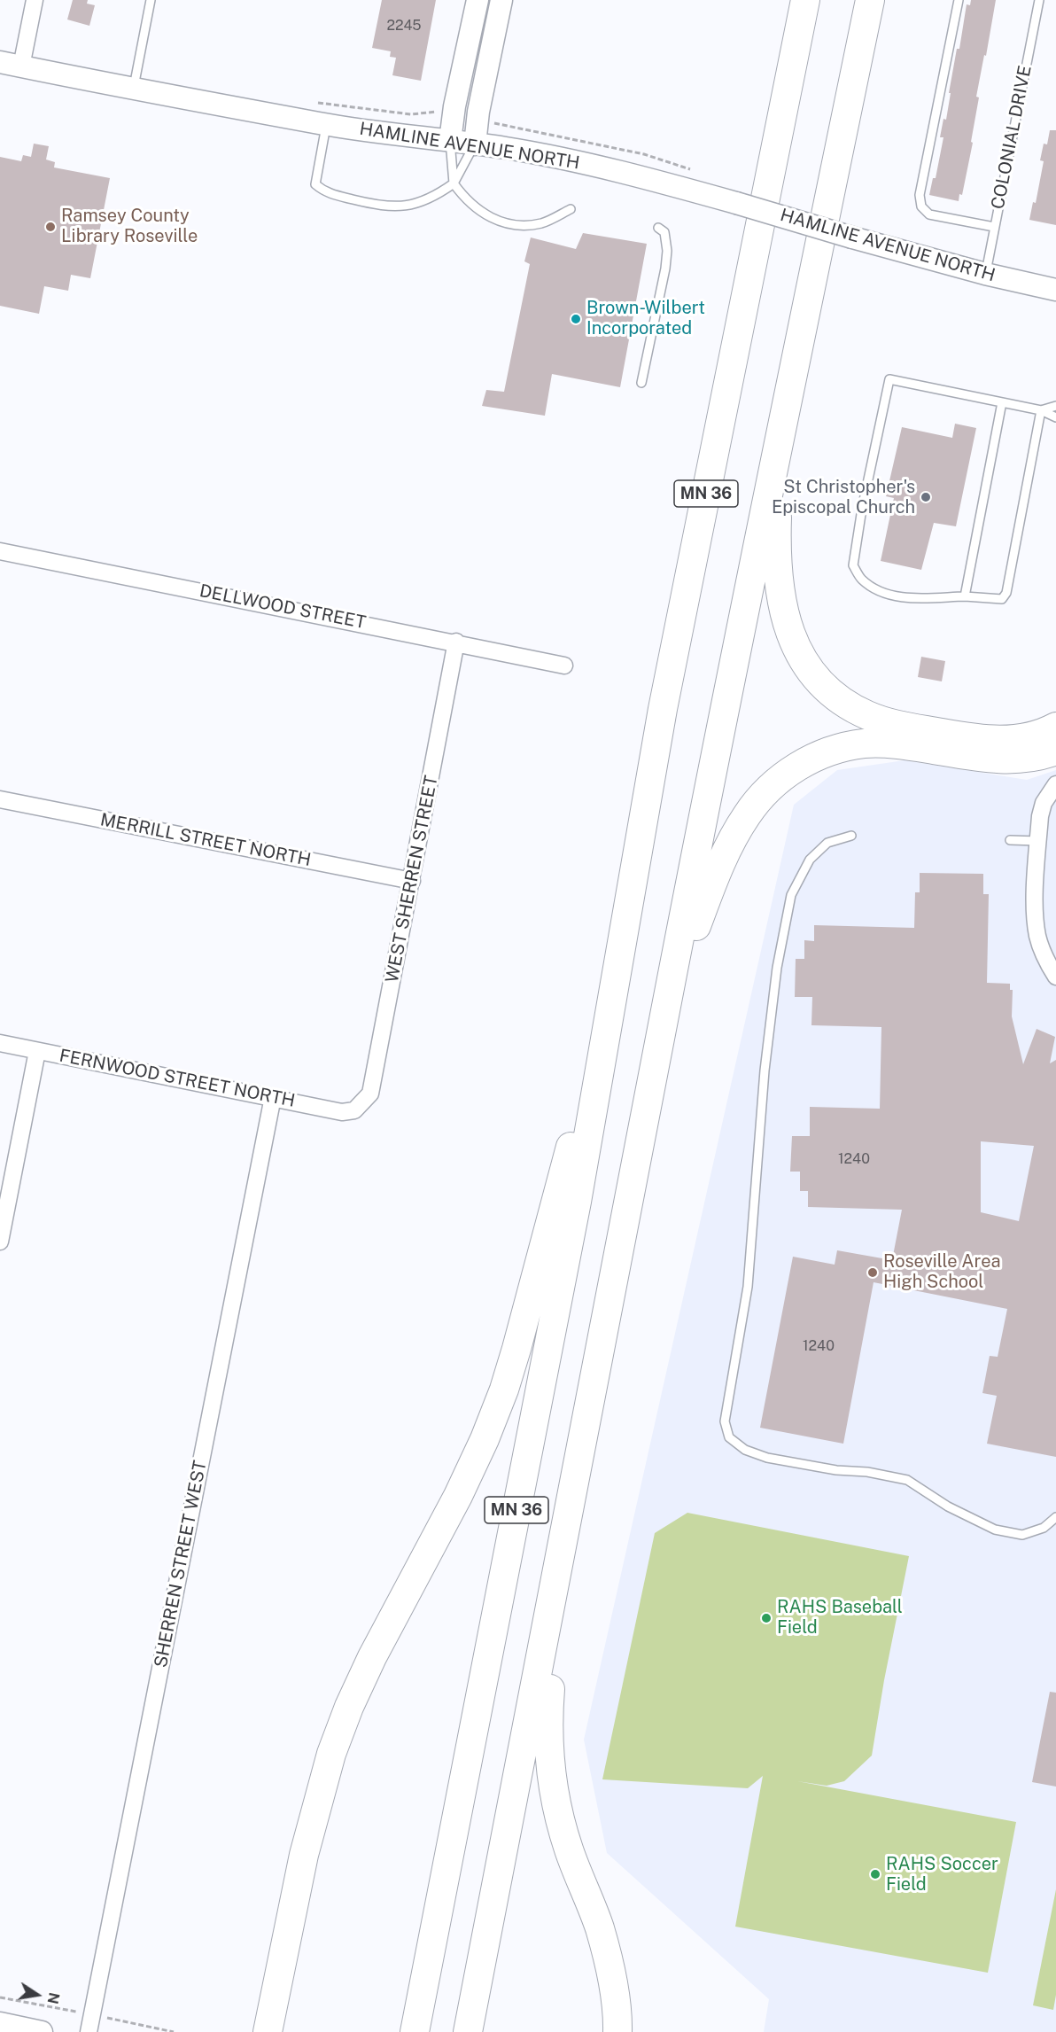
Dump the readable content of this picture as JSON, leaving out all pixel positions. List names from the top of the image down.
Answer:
{
  "streets": {
    "highway": ["MN 36"],
    "street": [
      "HAMLINE AVENUE NORTH",
      "DELLWOOD STREET",
      "MERRILL STREET NORTH",
      "WEST SHERREN STREET",
      "FERNWOOD STREET NORTH",
      "SHERREN STREET WEST"
    ],
    "lane": ["COLONIAL DRIVE"]
  },
  "crossings": [
    ["COLONIAL DRIVE", "HAMLINE AVENUE NORTH"],
    ["DELLWOOD STREET", "WEST SHERREN STREET"],
    ["MERRILL STREET NORTH", "WEST SHERREN STREET"],
    ["WEST SHERREN STREET", "FERNWOOD STREET NORTH"],
    ["FERNWOOD STREET NORTH", "SHERREN STREET WEST"]
  ],
  "places": [
    "Ramsey County Library Roseville",
    "Brown-Wilbert Incorporated",
    "St Christopher's Episcopal Church",
    "Roseville Area High School",
    "RAHS Baseball Field",
    "RAHS Soccer Field"
  ],
  "house_numbers": ["2245", "1240", "1240"],
  "north": "right"
}
